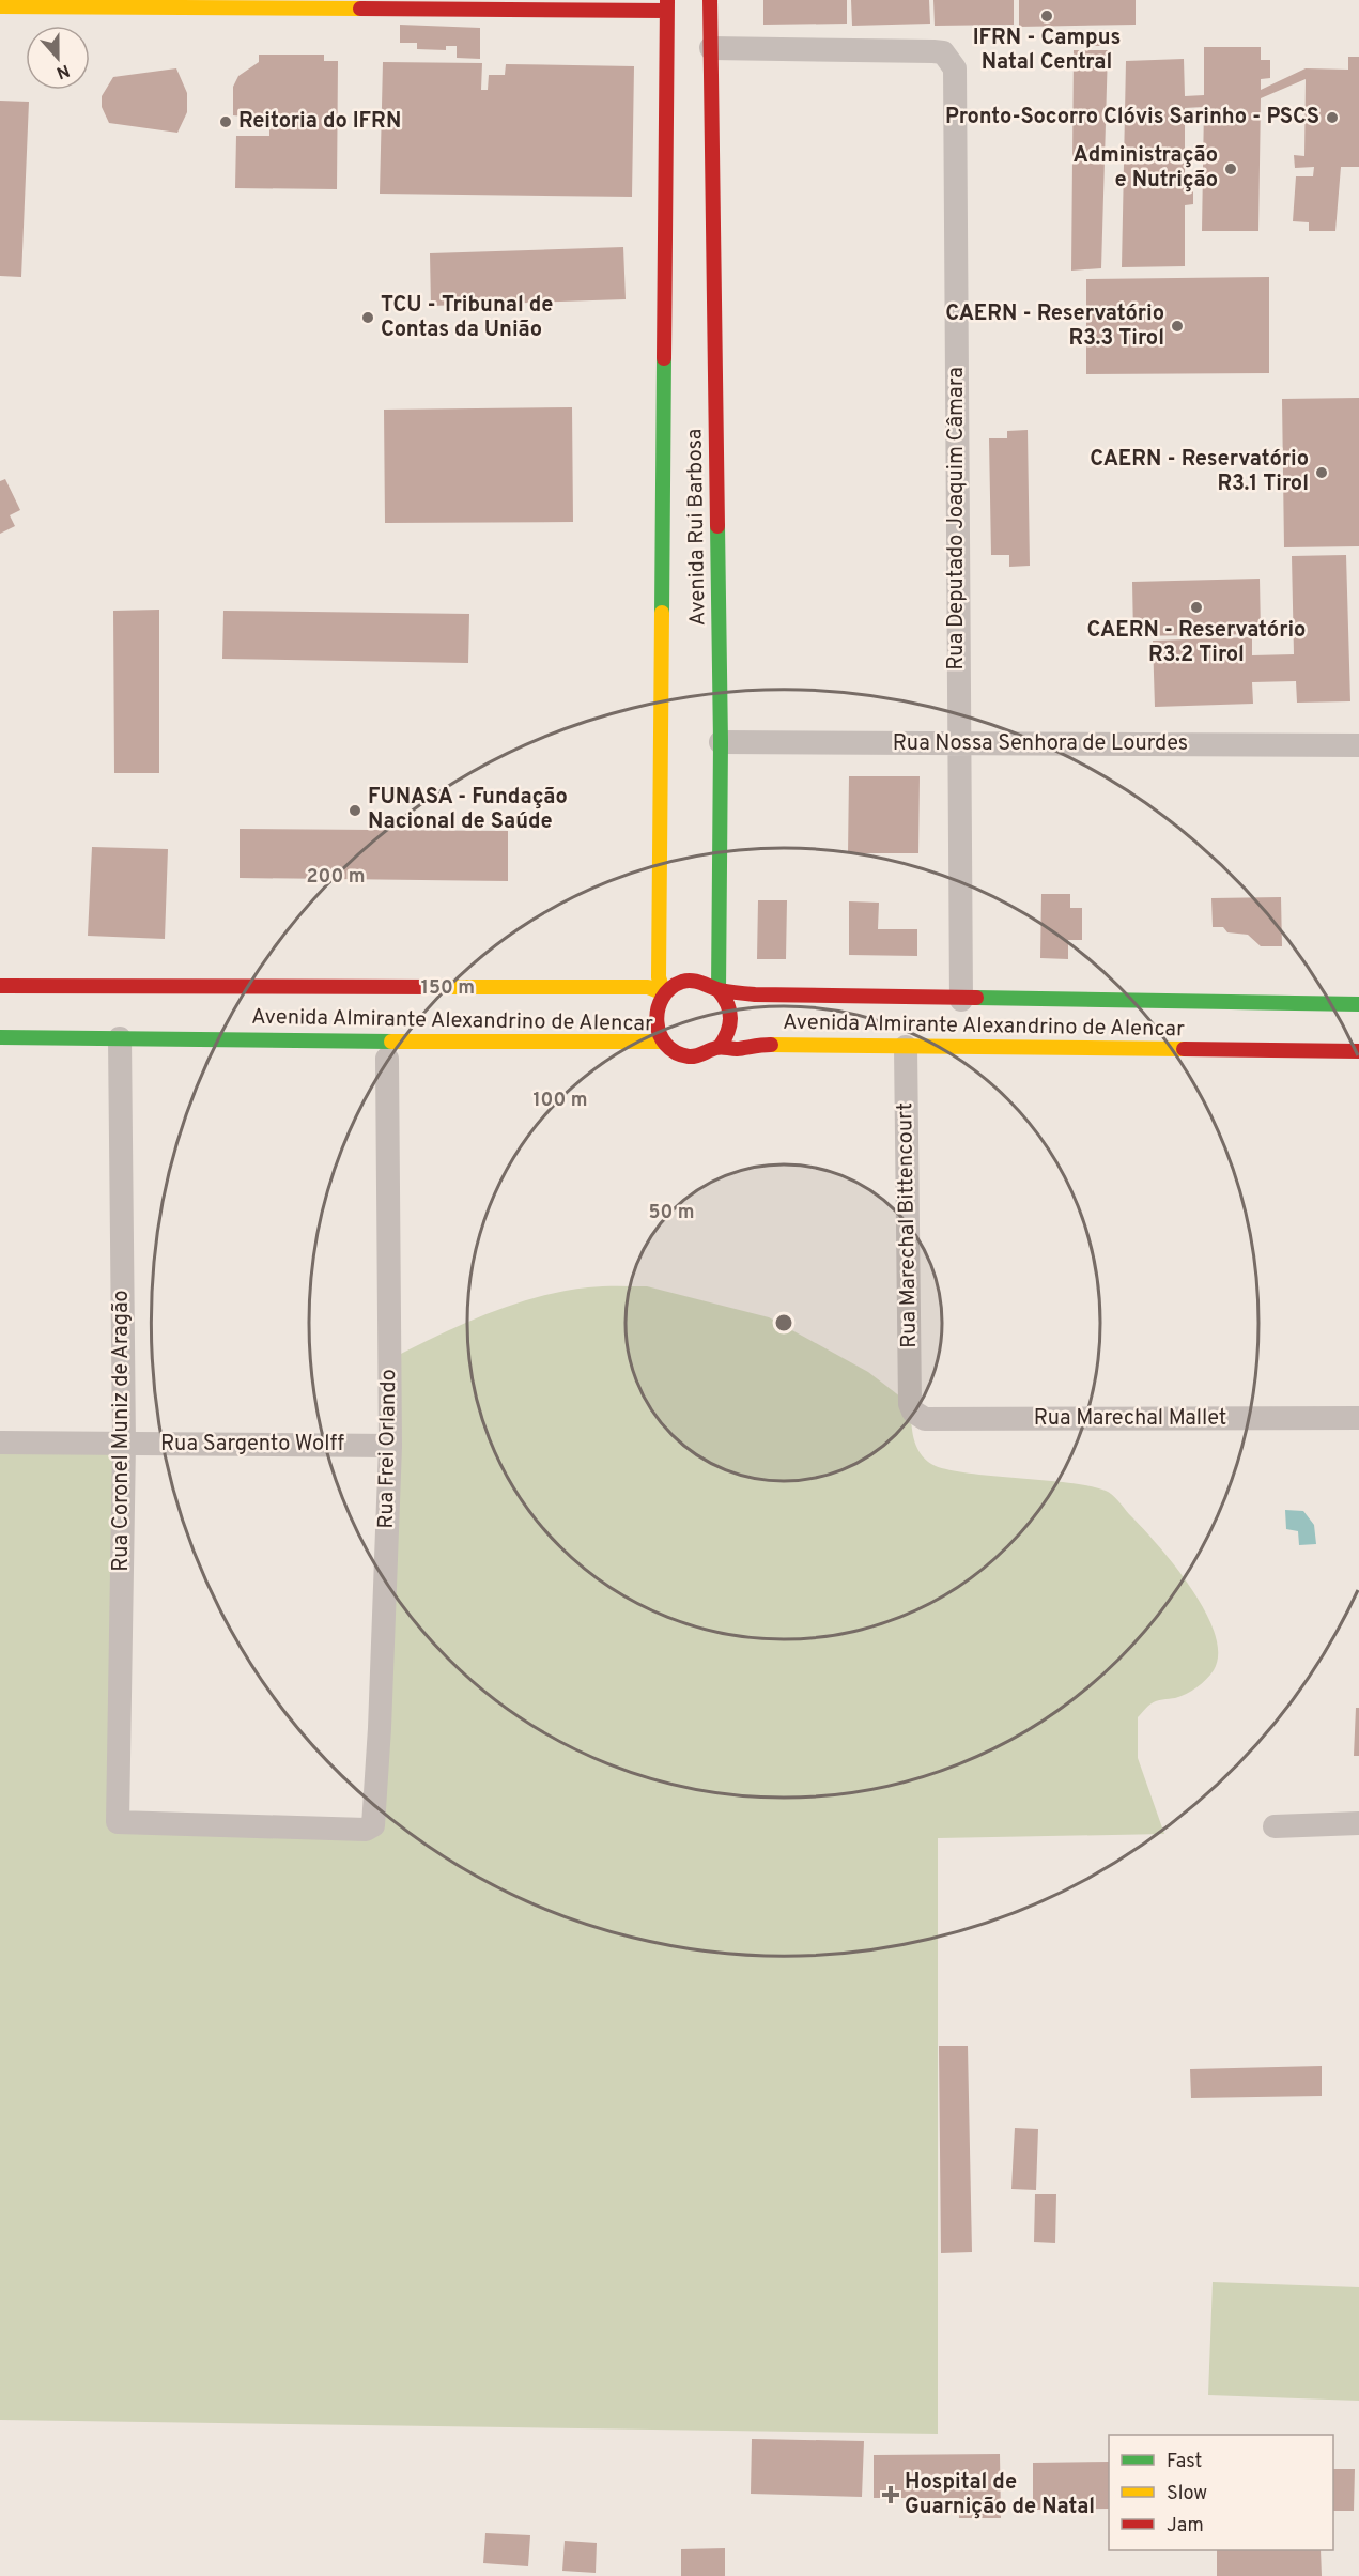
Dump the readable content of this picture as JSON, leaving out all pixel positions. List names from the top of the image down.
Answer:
{
  "streets": {
    "main road": ["Avenida Rui Barbosa", "Avenida Almirante Alexandrino de Alencar"],
    "street": [
      "Rua Deputado Joaquim Câmara",
      "Rua Nossa Senhora de Lourdes",
      "Rua Marechal Bittencourt",
      "Rua Marechal Mallet",
      "Rua Coronel Muniz de Aragão",
      "Rua Sargento Wolff",
      "Rua Frei Orlando"
    ]
  },
  "crossings": [
    ["Rua Deputado Joaquim Câmara", "Avenida Rui Barbosa"],
    ["Rua Deputado Joaquim Câmara", "Rua Nossa Senhora de Lourdes"],
    ["Rua Deputado Joaquim Câmara", "Avenida Almirante Alexandrino de Alencar"],
    ["Avenida Rui Barbosa", "Rua Nossa Senhora de Lourdes"],
    ["Avenida Rui Barbosa", "Avenida Almirante Alexandrino de Alencar"],
    ["Avenida Almirante Alexandrino de Alencar", "Rua Marechal Bittencourt"],
    ["Avenida Almirante Alexandrino de Alencar", "Rua Coronel Muniz de Aragão"],
    ["Rua Marechal Bittencourt", "Rua Marechal Mallet"],
    ["Rua Coronel Muniz de Aragão", "Rua Sargento Wolff"],
    ["Rua Coronel Muniz de Aragão", "Rua Frei Orlando"],
    ["Rua Sargento Wolff", "Rua Frei Orlando"]
  ],
  "places": {
    "other": [
      "IFRN - Campus Natal Central",
      "Pronto-Socorro Clóvis Sarinho - PSCS",
      "Reitoria do IFRN",
      "Administração e Nutrição",
      "TCU - Tribunal de Contas da União",
      "CAERN - Reservatório R3.3 Tirol",
      "CAERN - Reservatório R3.1 Tirol",
      "CAERN - Reservatório R3.2 Tirol",
      "FUNASA - Fundação Nacional de Saúde"
    ],
    "health": ["Hospital de Guarnição de Natal"]
  },
  "legend": ["Fast", "Slow", "Jam"],
  "north": "bottom",
  "rings": [
    "200 m",
    "150 m",
    "100 m",
    "50 m"
  ]
}
